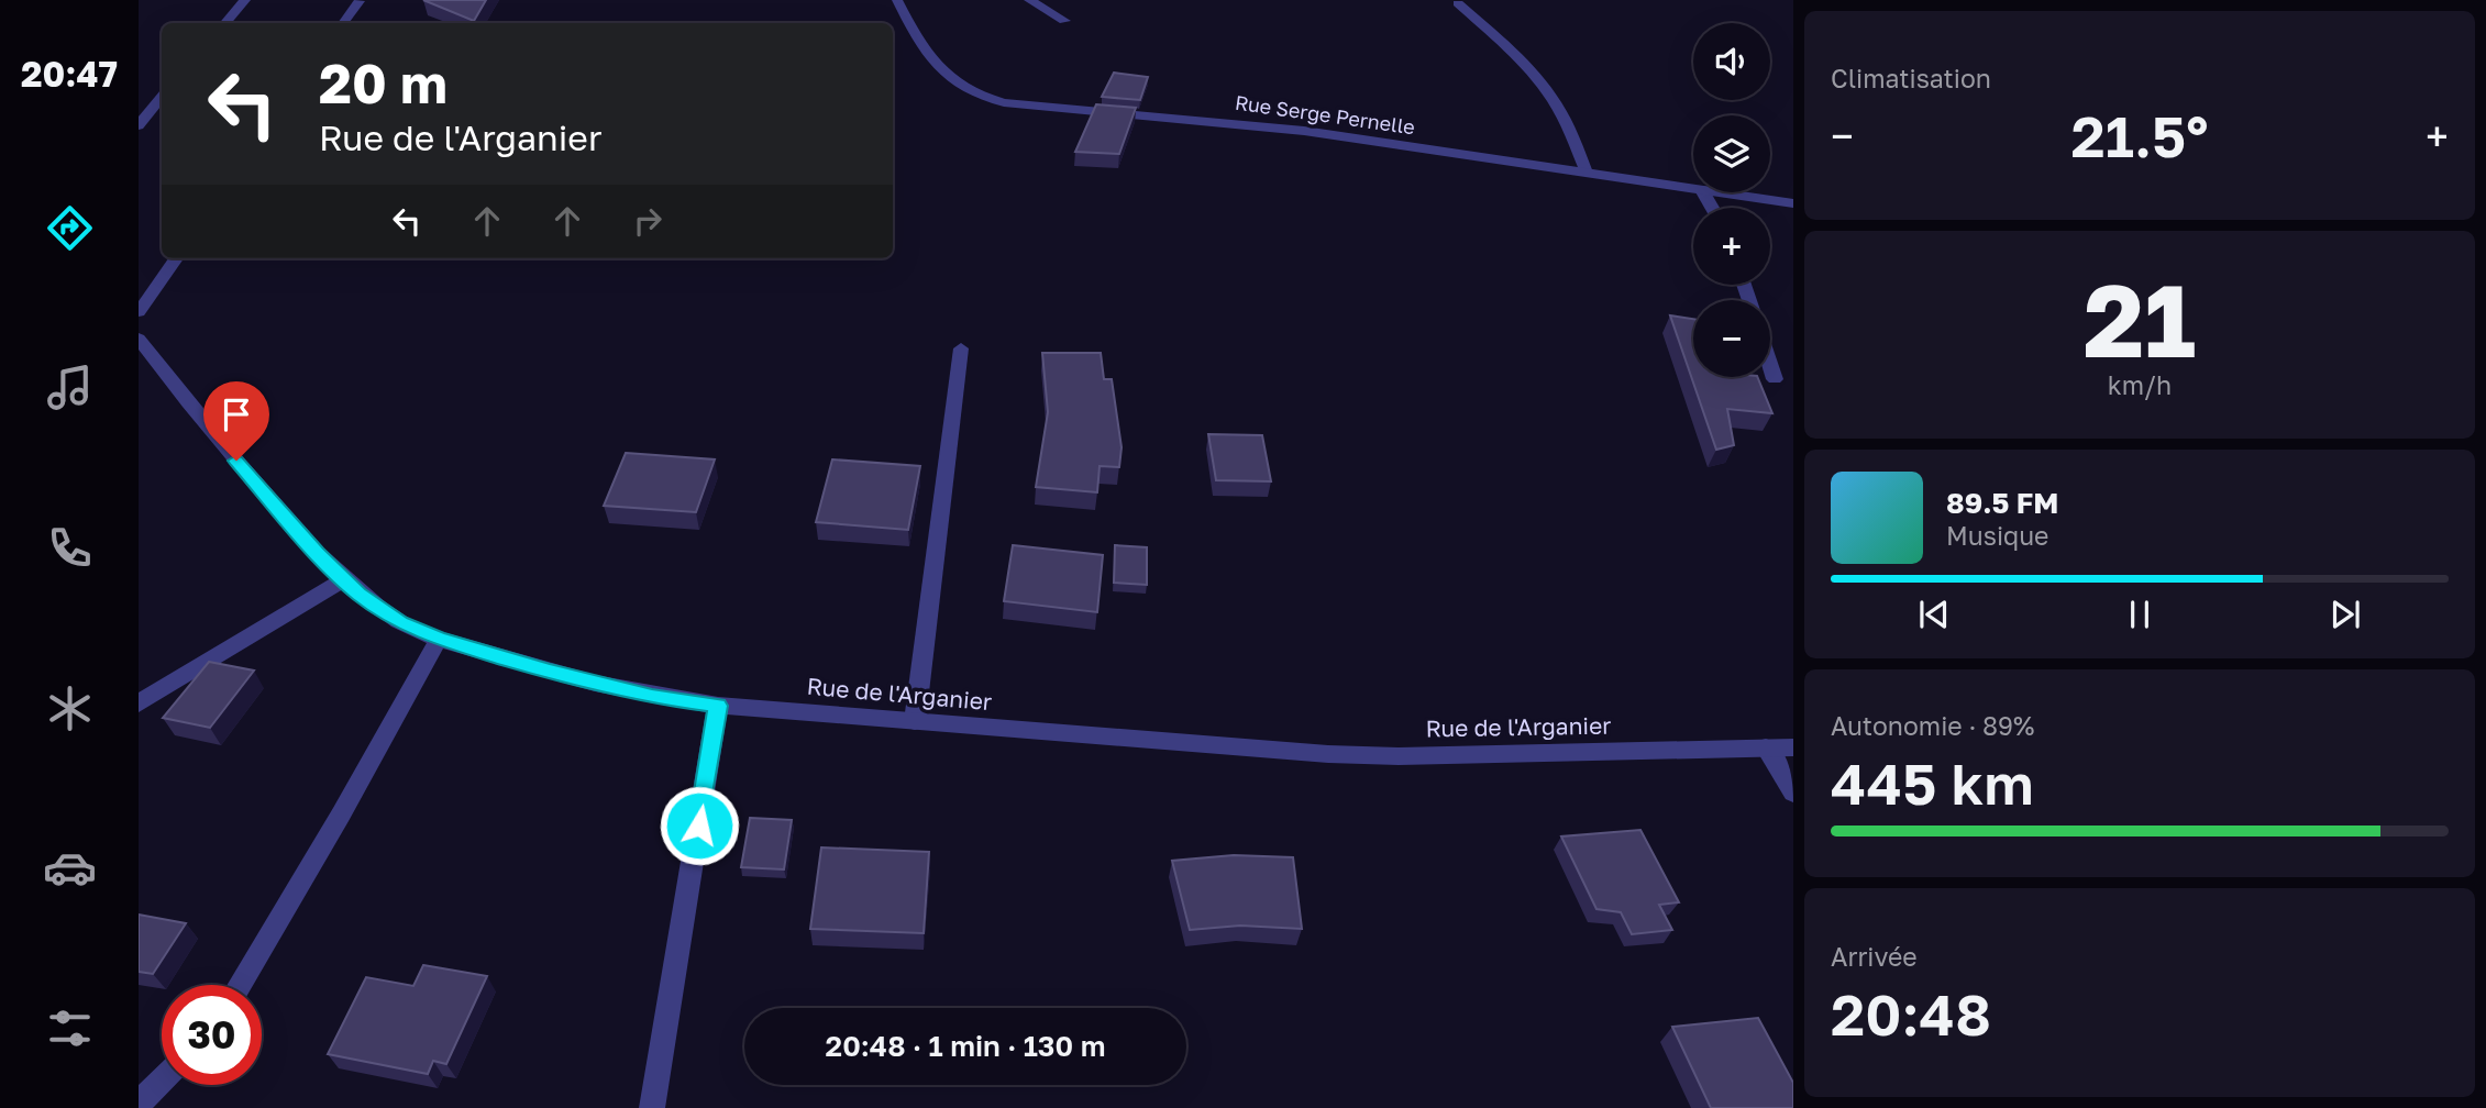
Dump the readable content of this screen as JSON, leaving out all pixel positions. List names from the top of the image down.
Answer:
{
  "streets": {
    "street": ["Rue Serge Pernelle", "Rue de l'Arganier"]
  },
  "page": {
    "tabs": "20:47",
    "tile": [
      "Climatisation",
      ["21", "km/h"],
      ["Autonomie · 89%", "445 km"],
      ["Arrivée", "20:48"]
    ],
    "map_buttons": ["+", "−"],
    "turn": ["20 m", "Rue de l'Arganier"],
    "heat": ["−", "21.5°", "+"],
    "song": ["89.5 FM", "Musique"],
    "limit": "30",
    "trip": "20:48 · 1 min · 130 m"
  }
}
